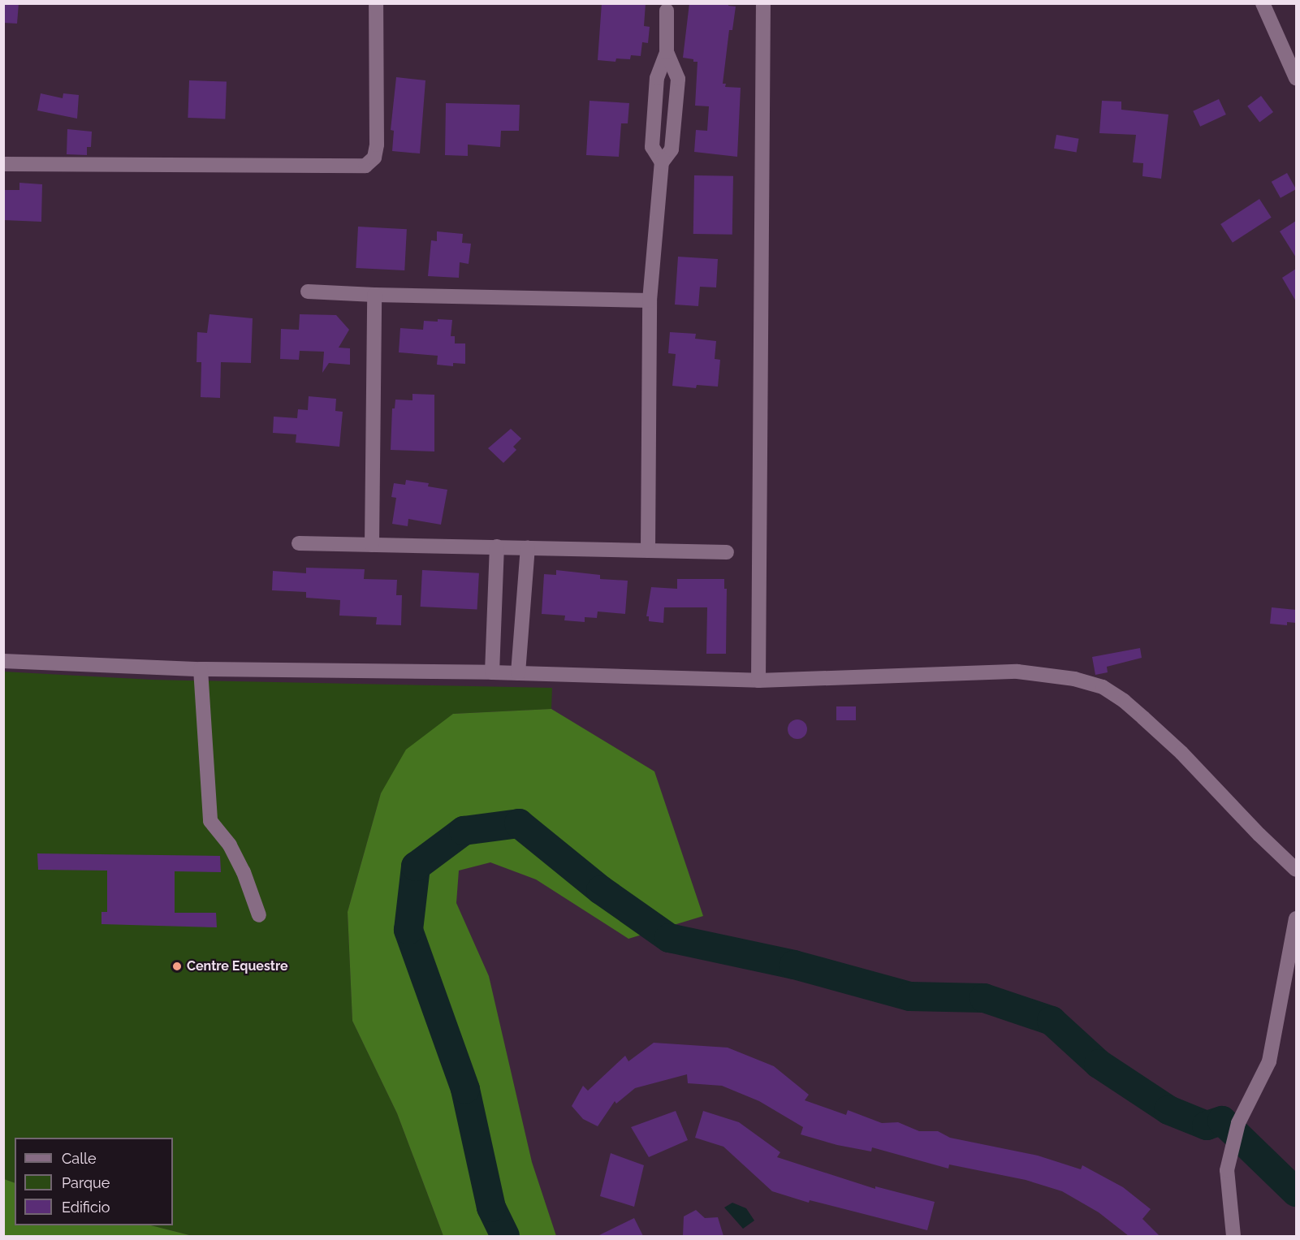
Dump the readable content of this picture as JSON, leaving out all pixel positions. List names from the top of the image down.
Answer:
{
  "places": ["Centre Equestre"],
  "legend": ["Calle", "Parque", "Edificio"]
}
